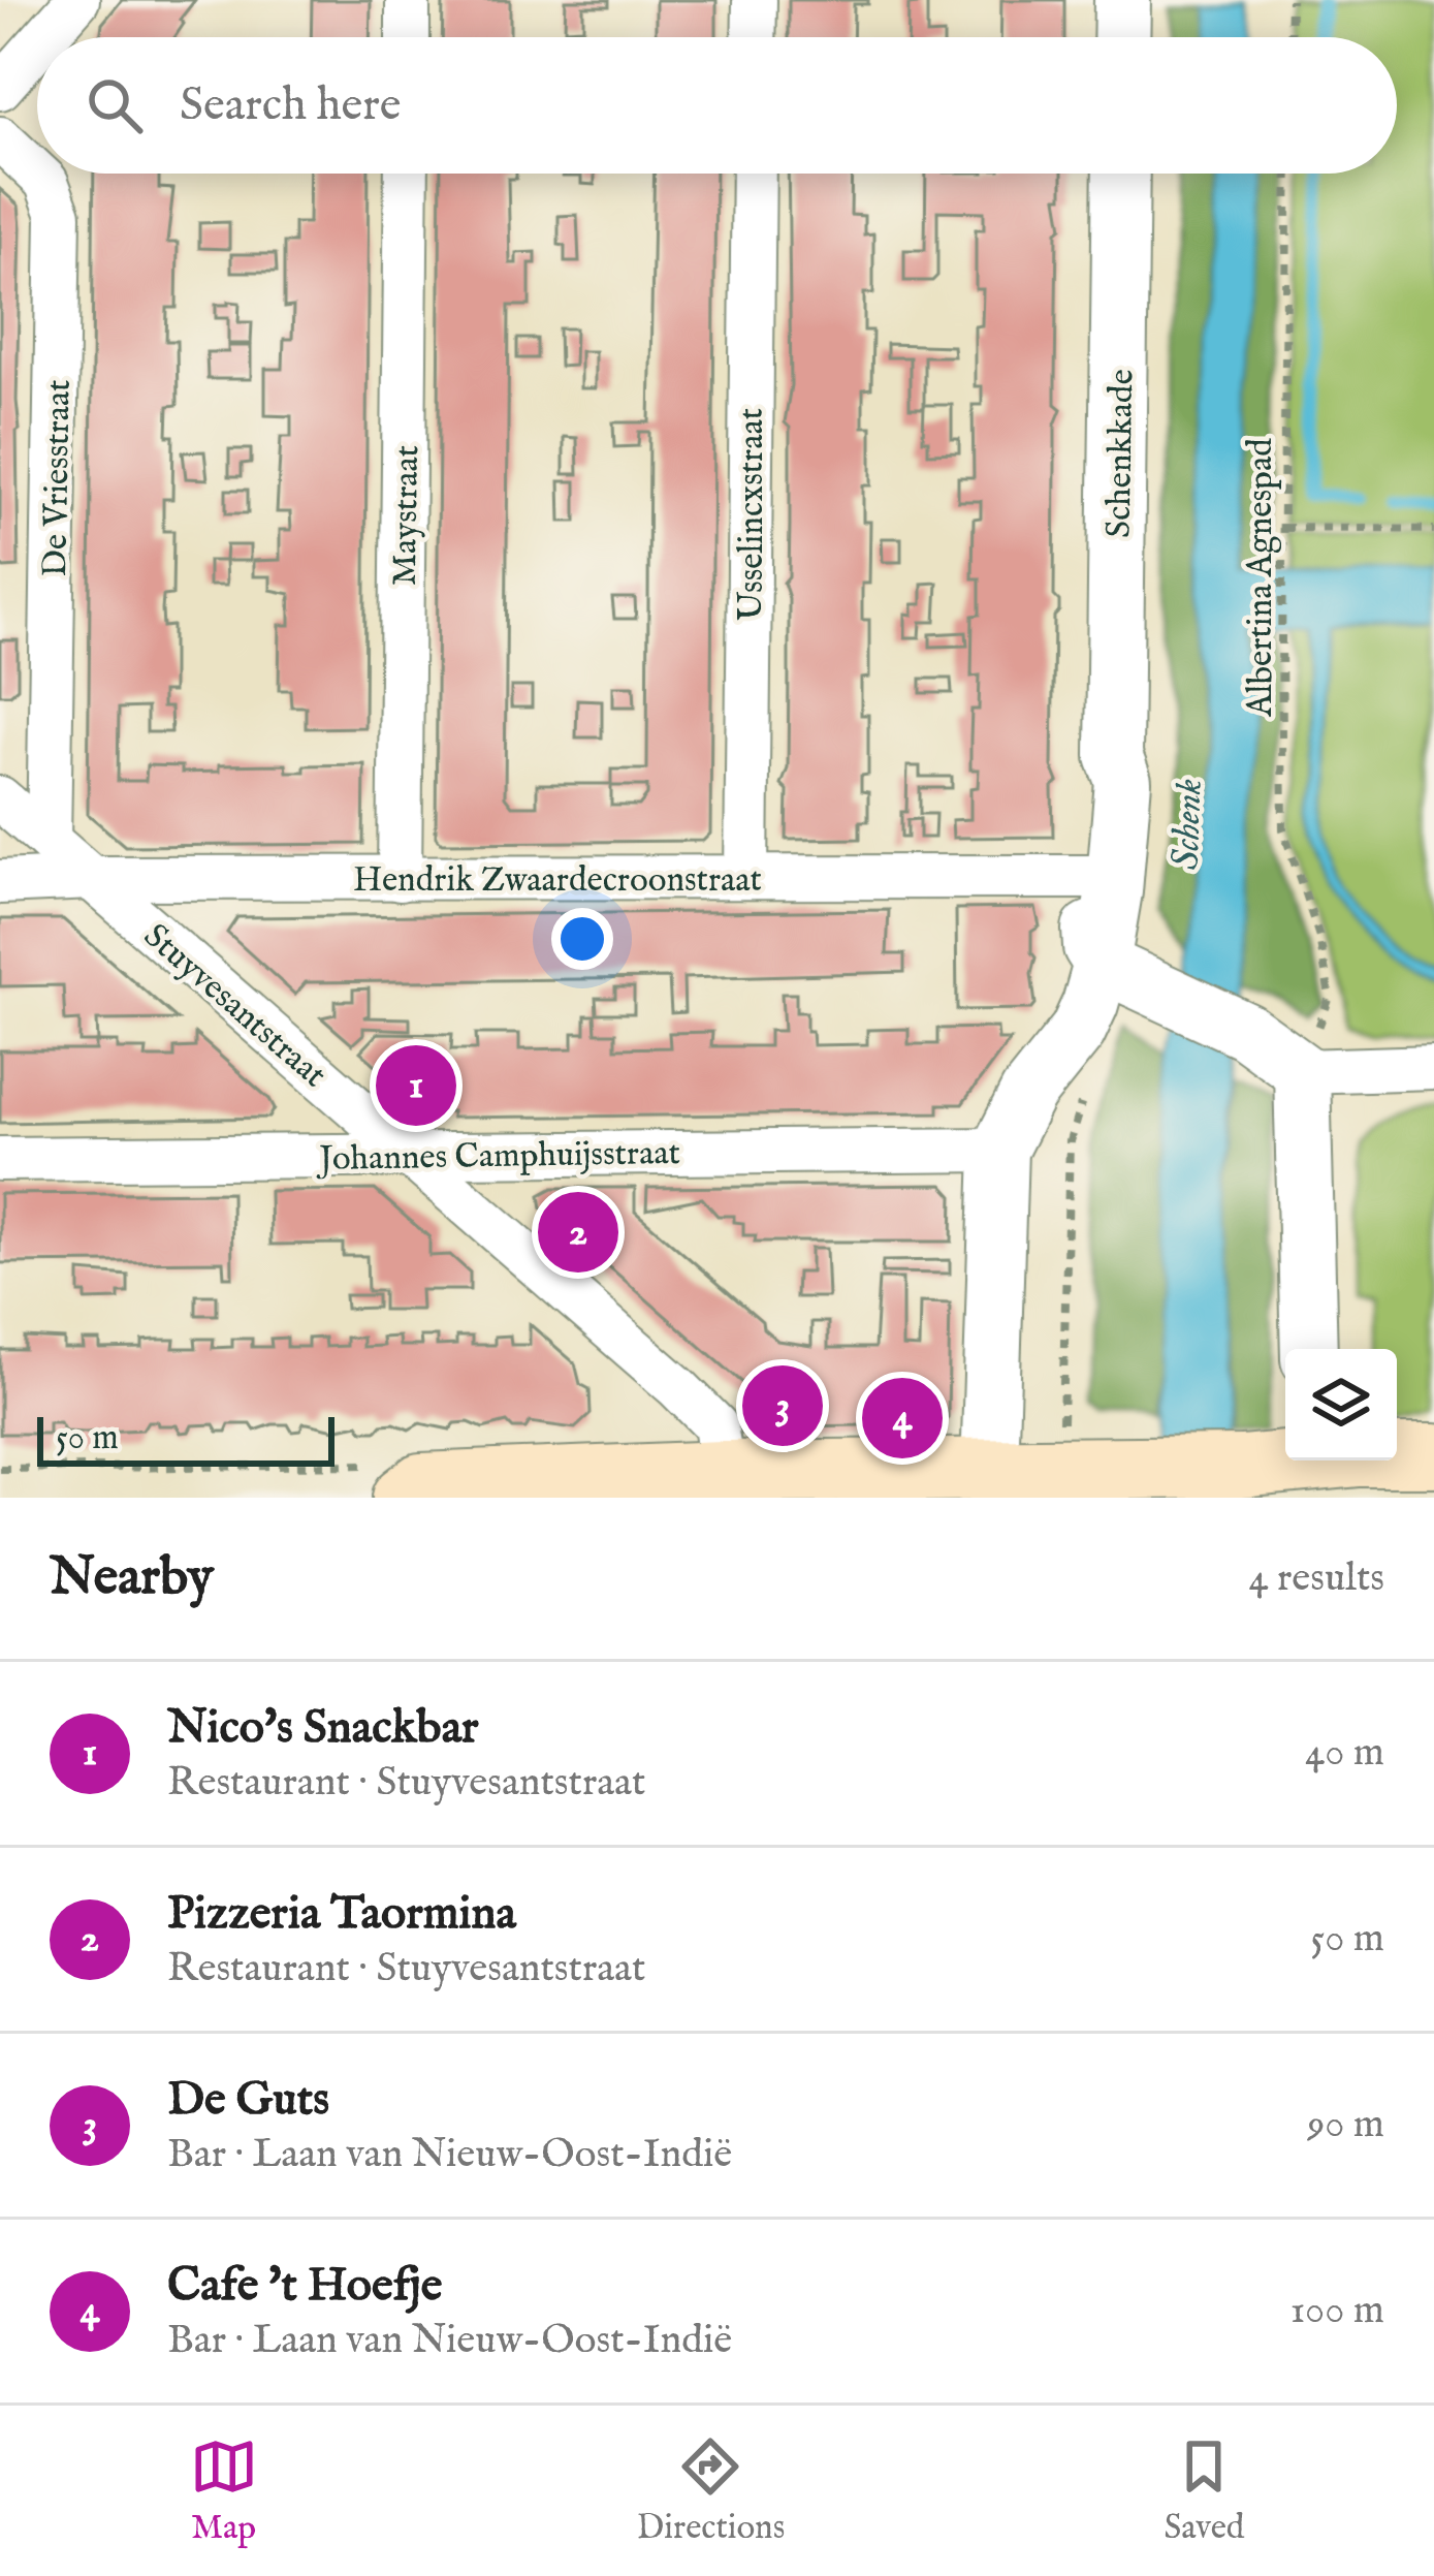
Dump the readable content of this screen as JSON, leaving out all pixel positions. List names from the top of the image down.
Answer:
{
  "streets": {
    "street": [
      "Schenkkade",
      "De Vriesstraat",
      "Usselincxstraat",
      "Maystraat",
      "Hendrik Zwaardecroonstraat",
      "Stuyvesantstraat",
      "Johannes Camphuijsstraat"
    ],
    "path": ["Albertina Agnespad"]
  },
  "crossings": [
    ["Schenkkade", "Hendrik Zwaardecroonstraat"],
    ["De Vriesstraat", "Stuyvesantstraat"],
    ["Usselincxstraat", "Hendrik Zwaardecroonstraat"],
    ["Maystraat", "Hendrik Zwaardecroonstraat"],
    ["Hendrik Zwaardecroonstraat", "Stuyvesantstraat"],
    ["Stuyvesantstraat", "Johannes Camphuijsstraat"]
  ],
  "water": ["Schenk"],
  "scale_bar": "50 m",
  "page": {
    "search": "Search here",
    "pins": [
      "1",
      "2",
      "3",
      "4"
    ],
    "scale": "50 m",
    "heading": ["Nearby", "4 results"],
    "list": [
      {
        "mark": "1",
        "name": "Nico's Snackbar",
        "note": "Restaurant · Stuyvesantstraat",
        "value": "40 m"
      },
      {
        "mark": "2",
        "name": "Pizzeria Taormina",
        "note": "Restaurant · Stuyvesantstraat",
        "value": "50 m"
      },
      {
        "mark": "3",
        "name": "De Guts",
        "note": "Bar · Laan van Nieuw-Oost-Indië",
        "value": "90 m"
      },
      {
        "mark": "4",
        "name": "Cafe 't Hoefje",
        "note": "Bar · Laan van Nieuw-Oost-Indië",
        "value": "100 m"
      }
    ],
    "nav": ["Map", "Directions", "Saved"]
  }
}
